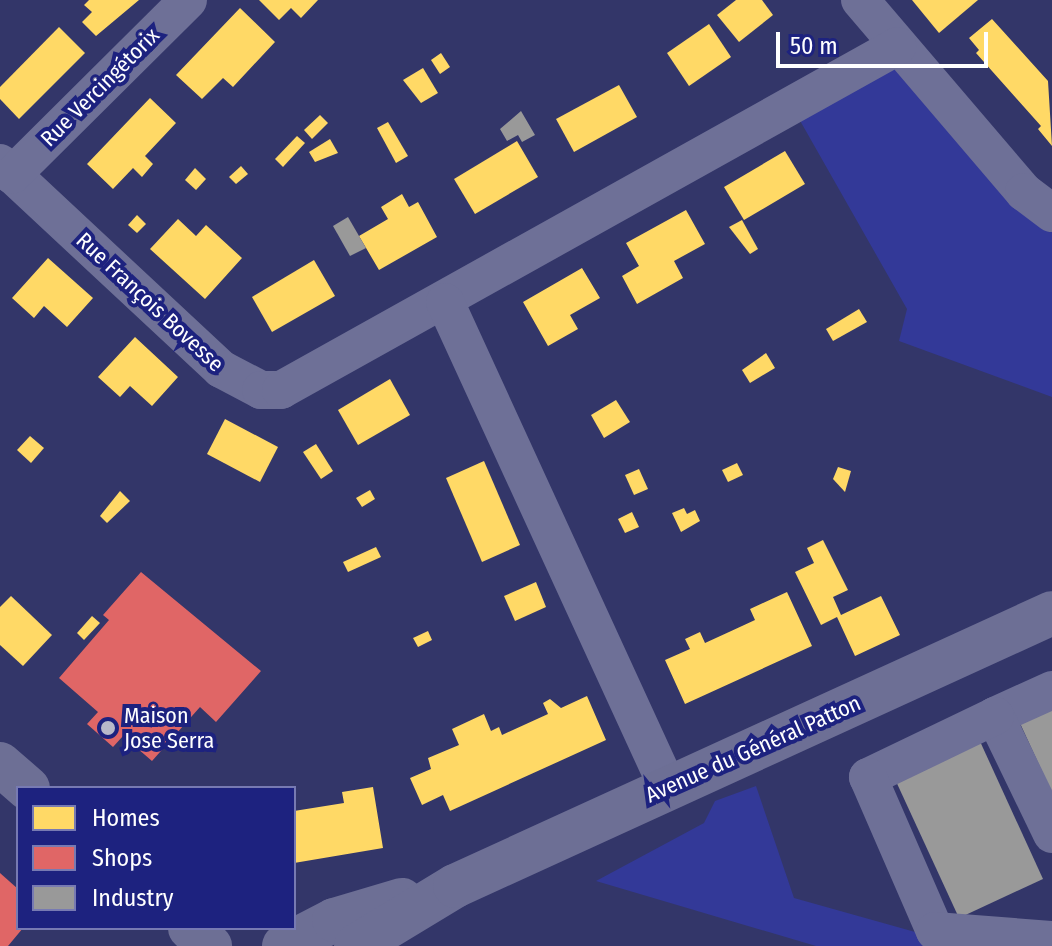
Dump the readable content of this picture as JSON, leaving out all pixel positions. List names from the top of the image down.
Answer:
{
  "streets": {
    "main road": ["Avenue du Général Patton"],
    "street": ["Rue Vercingétorix", "Rue François Bovesse"]
  },
  "crossings": [
    ["Rue Vercingétorix", "Rue François Bovesse"]
  ],
  "places": ["Maison Jose Serra"],
  "legend": ["Homes", "Shops", "Industry"],
  "scale_bar": "50 m"
}
